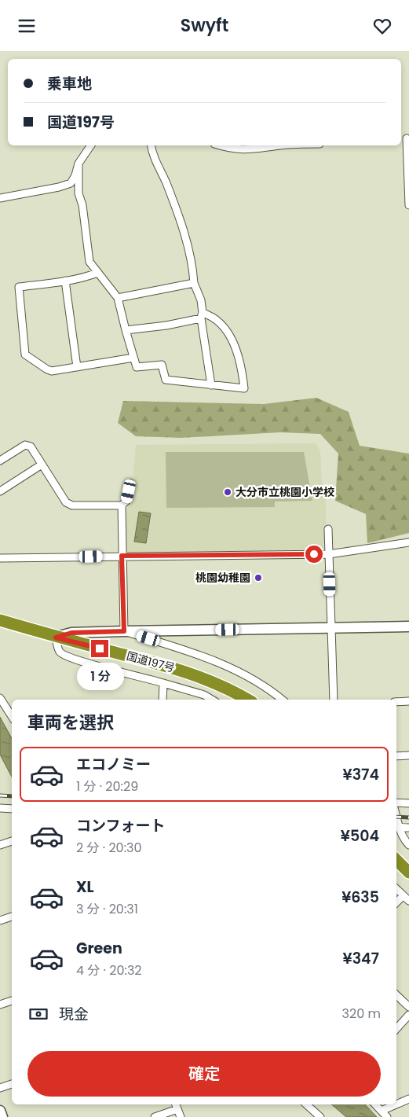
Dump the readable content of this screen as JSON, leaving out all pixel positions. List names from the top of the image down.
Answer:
{
  "streets": {
    "highway": ["国道197号"]
  },
  "places": ["大分市立桃園小学校", "桃園幼稚園"],
  "page": {
    "header": "Swyft",
    "banner": ["乗車地", "国道197号"],
    "bubble": "1 分",
    "heading": "車両を選択",
    "list": [
      {
        "name": "エコノミー",
        "note": "1 分 · 20:29",
        "value": "¥374"
      },
      {
        "name": "コンフォート",
        "note": "2 分 · 20:30",
        "value": "¥504"
      },
      {
        "name": "XL",
        "note": "3 分 · 20:31",
        "value": "¥635"
      },
      {
        "name": "Green",
        "note": "4 分 · 20:32",
        "value": "¥347"
      }
    ],
    "pay": ["現金", "320 m"],
    "buttons": "確定"
  }
}
